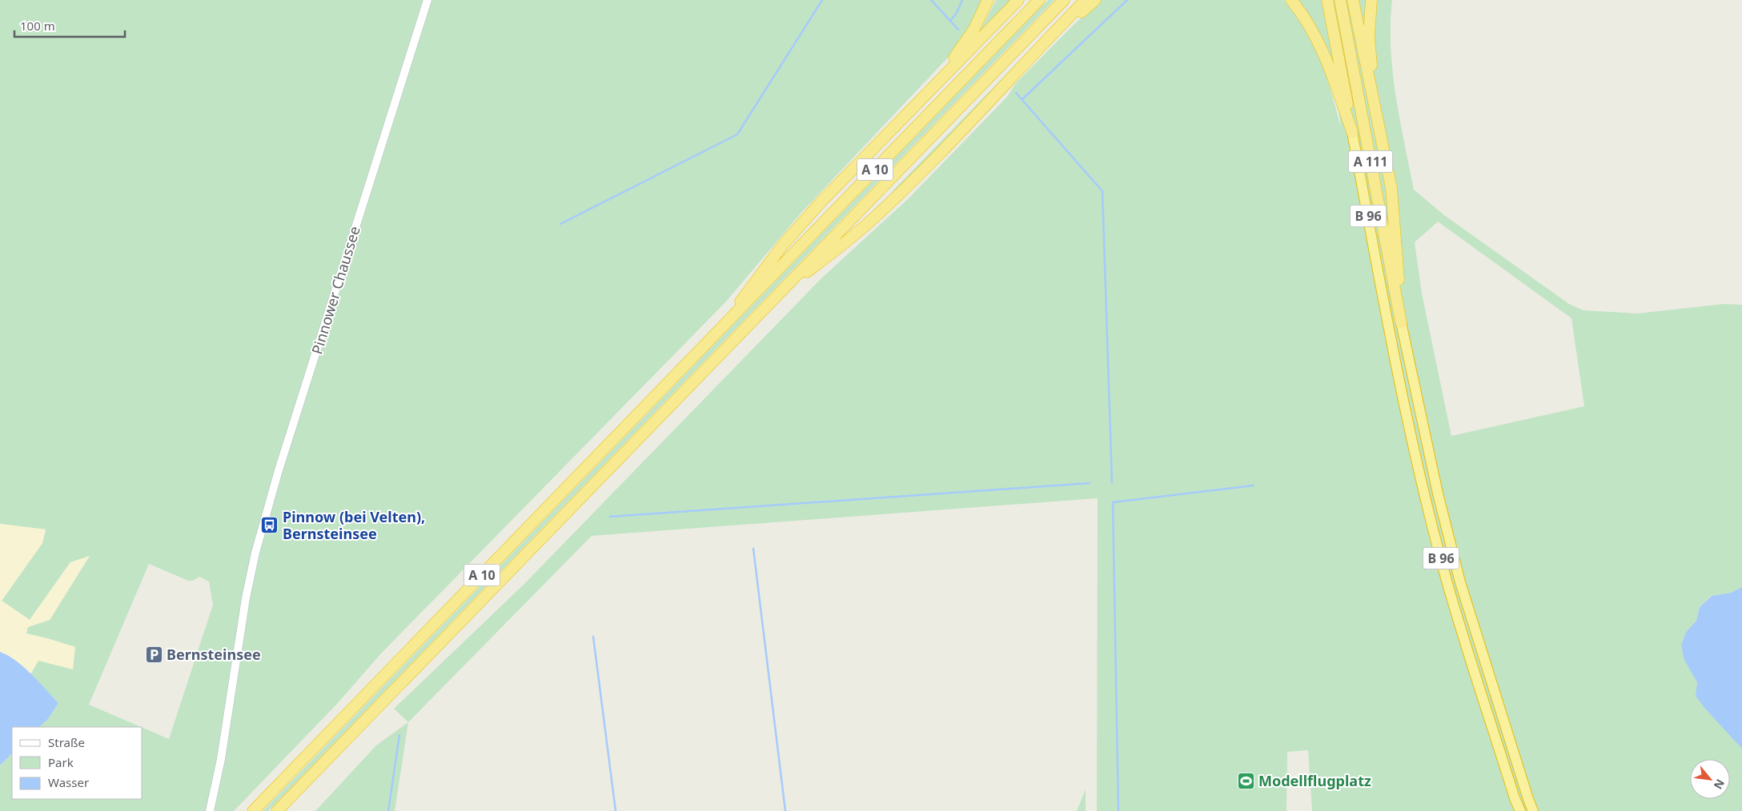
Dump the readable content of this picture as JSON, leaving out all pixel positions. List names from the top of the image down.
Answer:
{
  "streets": {
    "highway": ["A 111", "A 10", "B 96"],
    "main road": ["Pinnower Chaussee"]
  },
  "crossings": [
    ["A 111", "B 96"]
  ],
  "places": {
    "bus stop": ["Pinnow (bei Velten), Bernsteinsee"],
    "parking": ["Bernsteinsee"],
    "sports": ["Modellflugplatz"]
  },
  "legend": ["Straße", "Park", "Wasser"],
  "scale_bar": "100 m",
  "north": "bottom right"
}
